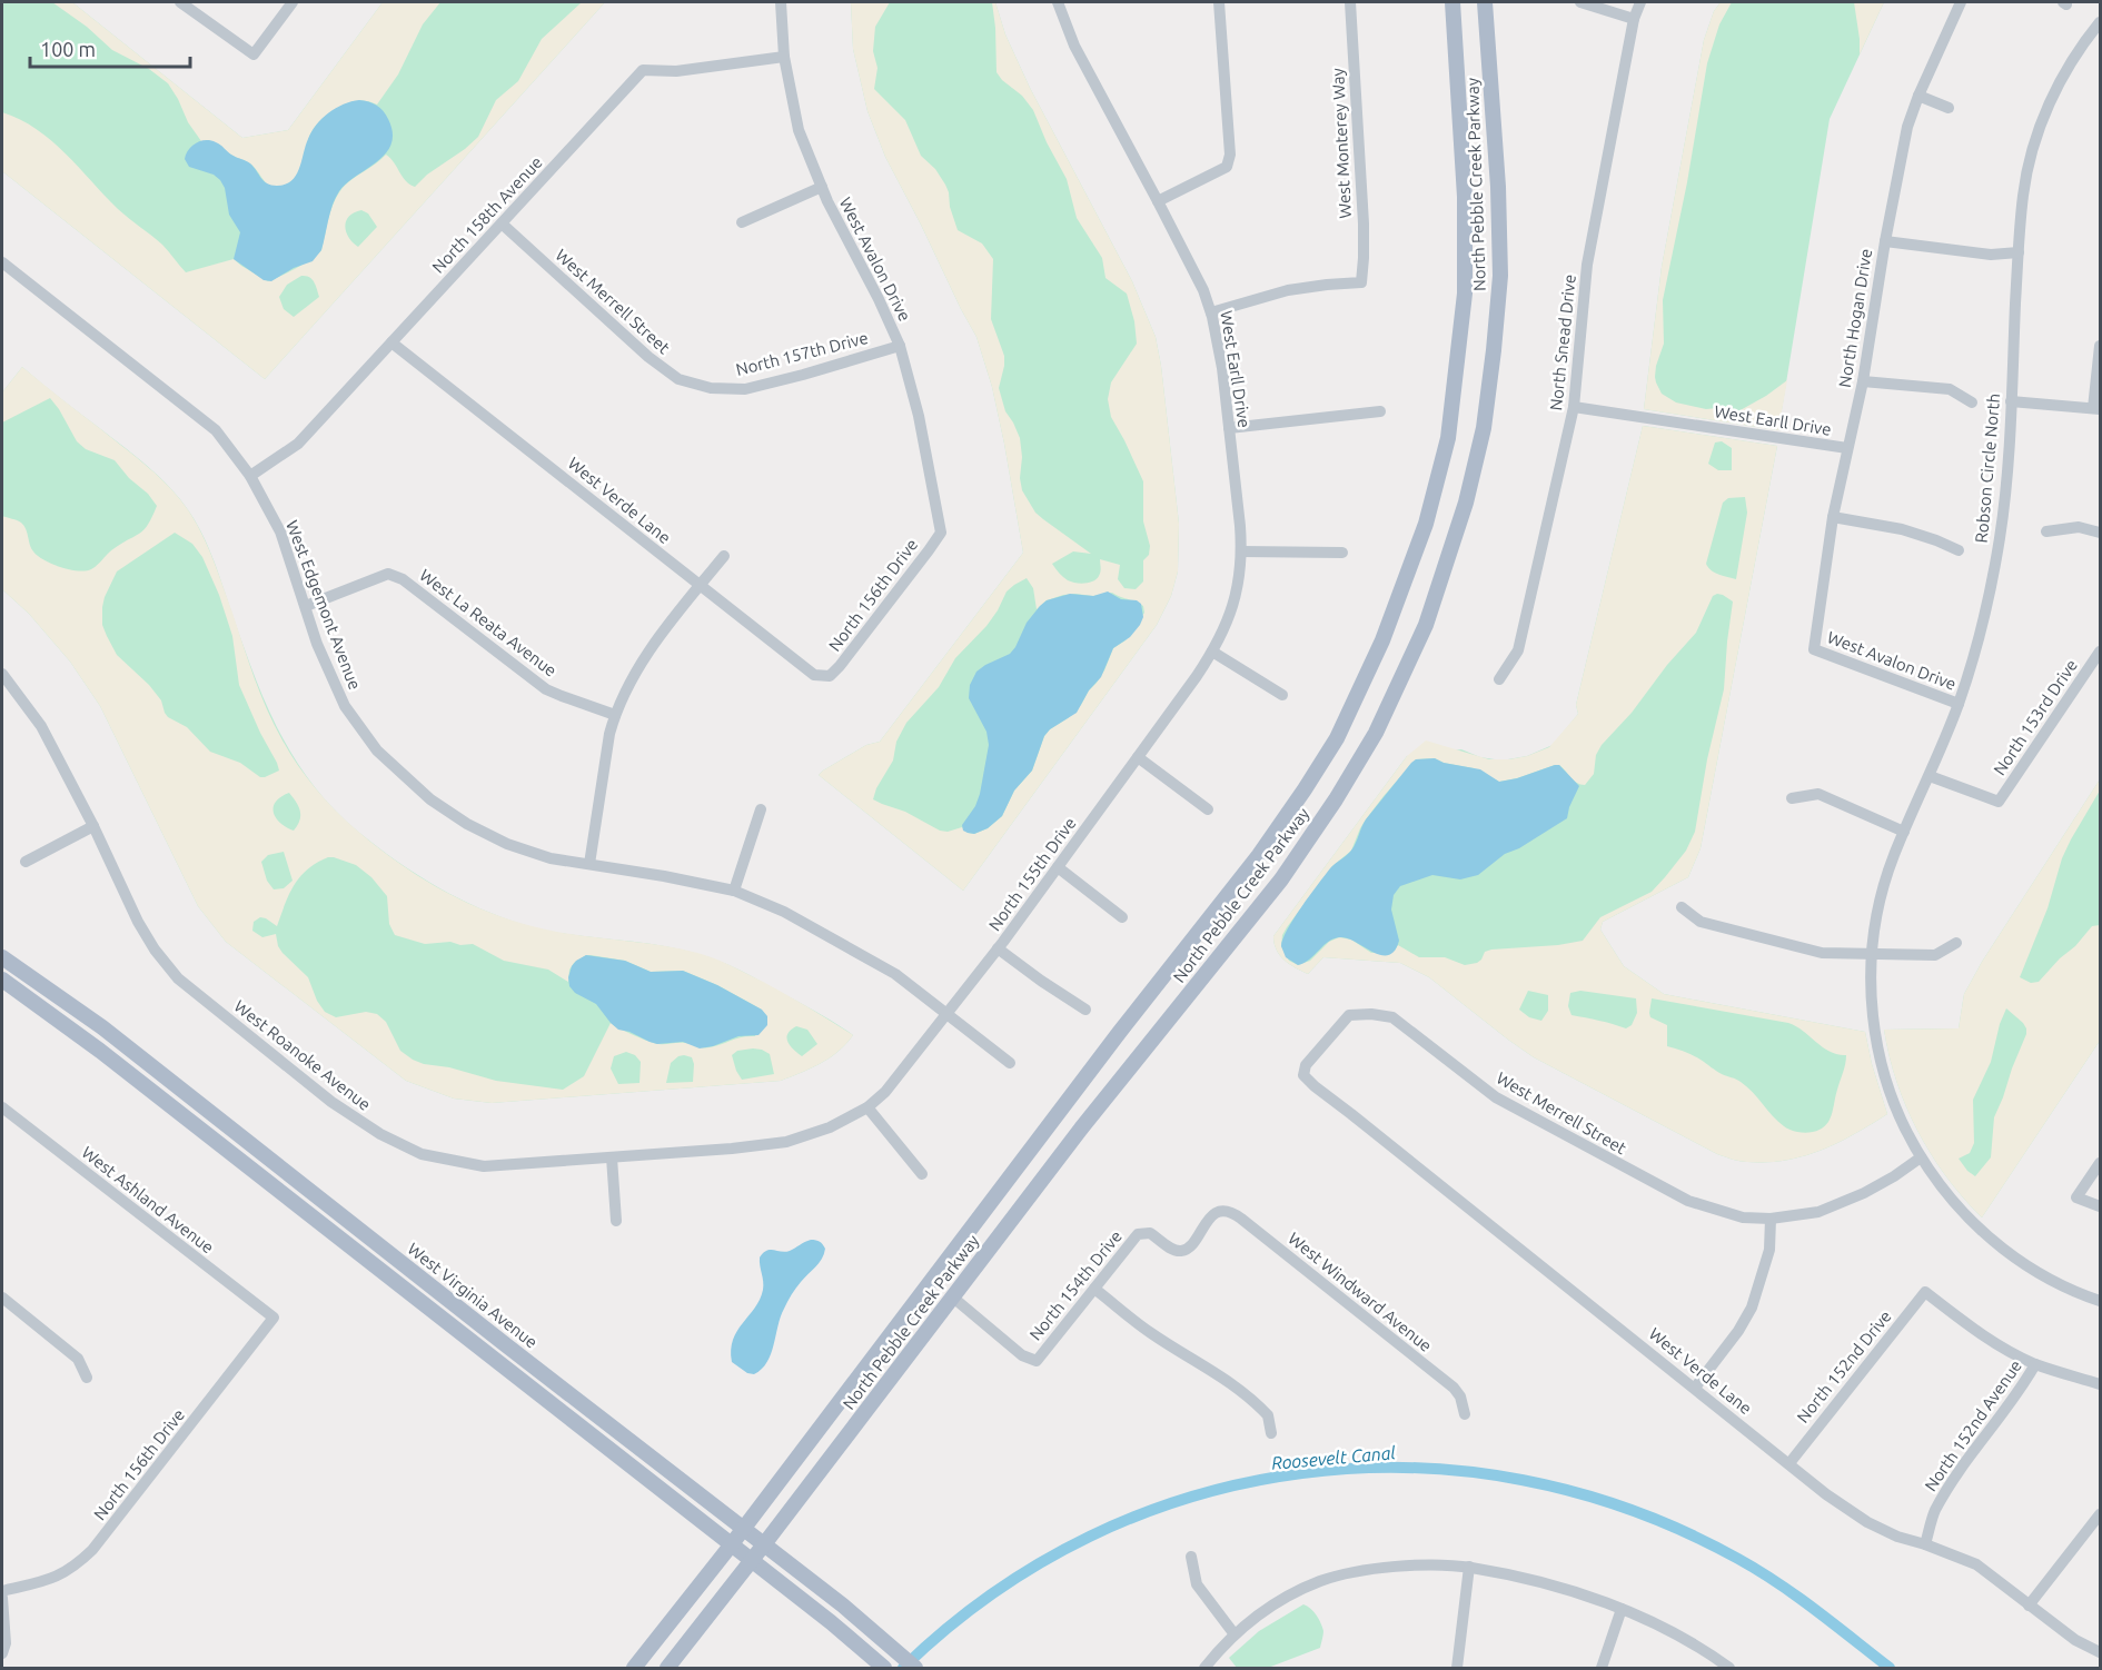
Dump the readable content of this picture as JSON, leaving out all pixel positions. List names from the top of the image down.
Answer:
{
  "streets": {
    "main road": ["North Pebble Creek Parkway", "West Virginia Avenue"],
    "street": [
      "West Monterey Way",
      "North 158th Avenue",
      "West Avalon Drive",
      "West Merrell Street",
      "North Hogan Drive",
      "North Snead Drive",
      "North 157th Drive",
      "West Earll Drive",
      "Robson Circle North",
      "West Verde Lane",
      "North 156th Drive",
      "West Edgemont Avenue",
      "West La Reata Avenue",
      "North 153rd Drive",
      "North 155th Drive",
      "West Roanoke Avenue",
      "West Ashland Avenue",
      "North 154th Drive",
      "West Windward Avenue",
      "North 152nd Drive",
      "North 152nd Avenue"
    ]
  },
  "crossings": [
    ["West Monterey Way", "West Earll Drive"],
    ["North Pebble Creek Parkway", "North 154th Drive"],
    ["North Pebble Creek Parkway", "West Virginia Avenue"],
    ["North 158th Avenue", "West Avalon Drive"],
    ["North 158th Avenue", "West Merrell Street"],
    ["North 158th Avenue", "West Verde Lane"],
    ["North 158th Avenue", "West Edgemont Avenue"],
    ["West Avalon Drive", "North Hogan Drive"],
    ["West Avalon Drive", "North 157th Drive"],
    ["West Avalon Drive", "Robson Circle North"],
    ["West Avalon Drive", "North 156th Drive"],
    ["West Merrell Street", "North 157th Drive"],
    ["West Merrell Street", "Robson Circle North"],
    ["West Merrell Street", "West Verde Lane"],
    ["North Hogan Drive", "West Earll Drive"],
    ["North Snead Drive", "West Earll Drive"],
    ["West Earll Drive", "North 155th Drive"],
    ["Robson Circle North", "North 153rd Drive"],
    ["West Verde Lane", "North 156th Drive"],
    ["West Verde Lane", "North 152nd Drive"],
    ["West Verde Lane", "North 152nd Avenue"],
    ["North 156th Drive", "West Ashland Avenue"],
    ["West Edgemont Avenue", "West La Reata Avenue"],
    ["West Edgemont Avenue", "North 155th Drive"],
    ["North 155th Drive", "West Roanoke Avenue"],
    ["North 154th Drive", "West Windward Avenue"],
    ["North 152nd Drive", "North 152nd Avenue"]
  ],
  "water": ["Roosevelt Canal"],
  "scale_bar": "100 m"
}
